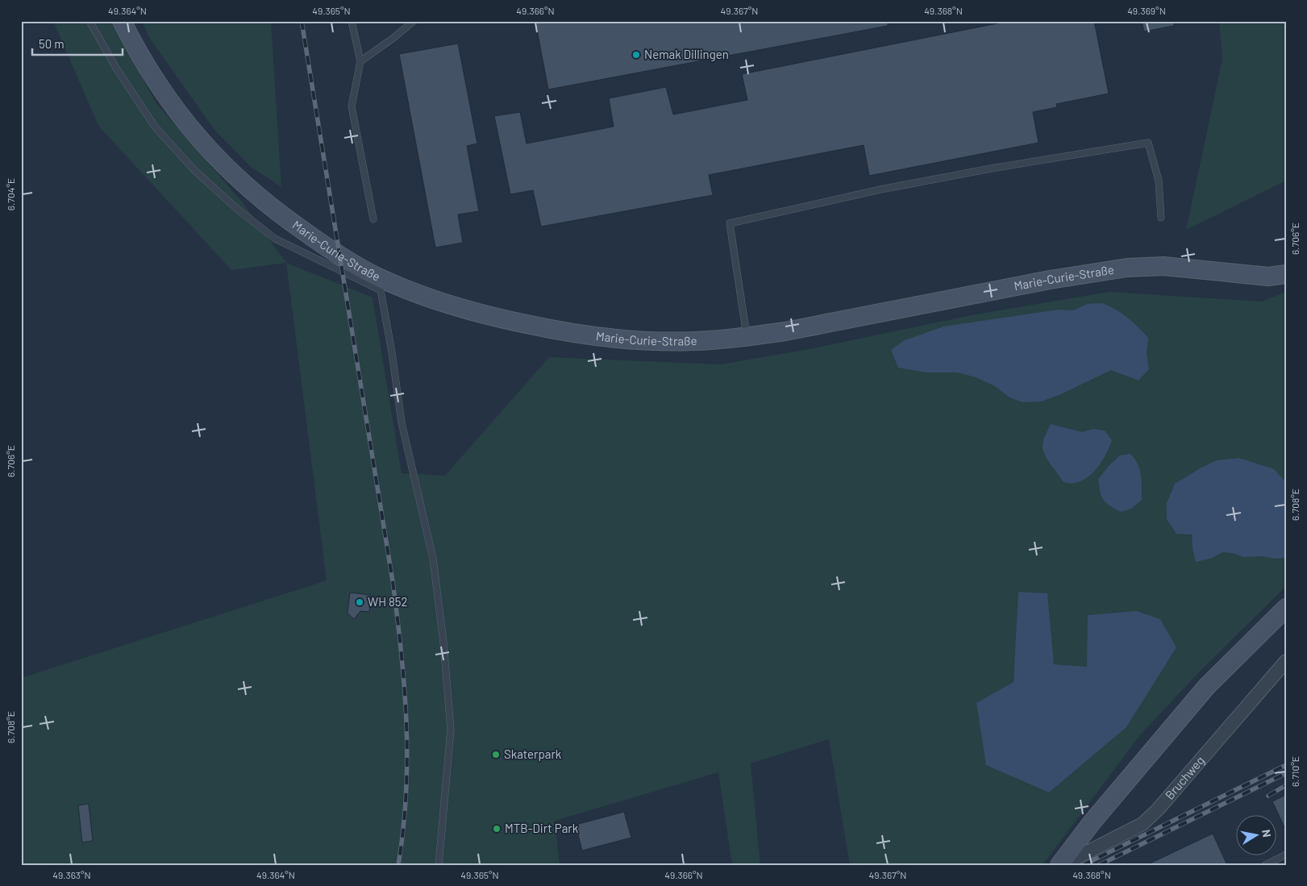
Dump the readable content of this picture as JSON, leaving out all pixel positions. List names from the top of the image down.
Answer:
{
  "streets": {
    "main road": ["Marie-Curie-Straße"],
    "street": ["Bruchweg"]
  },
  "places": [
    "Nemak Dillingen",
    "WH 852",
    "Skaterpark",
    "MTB-Dirt Park"
  ],
  "scale_bar": "50 m",
  "north": "right",
  "coordinates": [
    "49.364°N",
    "49.365°N",
    "49.366°N",
    "49.367°N",
    "49.368°N",
    "49.369°N",
    "6.704°E",
    "6.706°E",
    "6.708°E",
    "6.710°E",
    "49.363°N"
  ]
}
